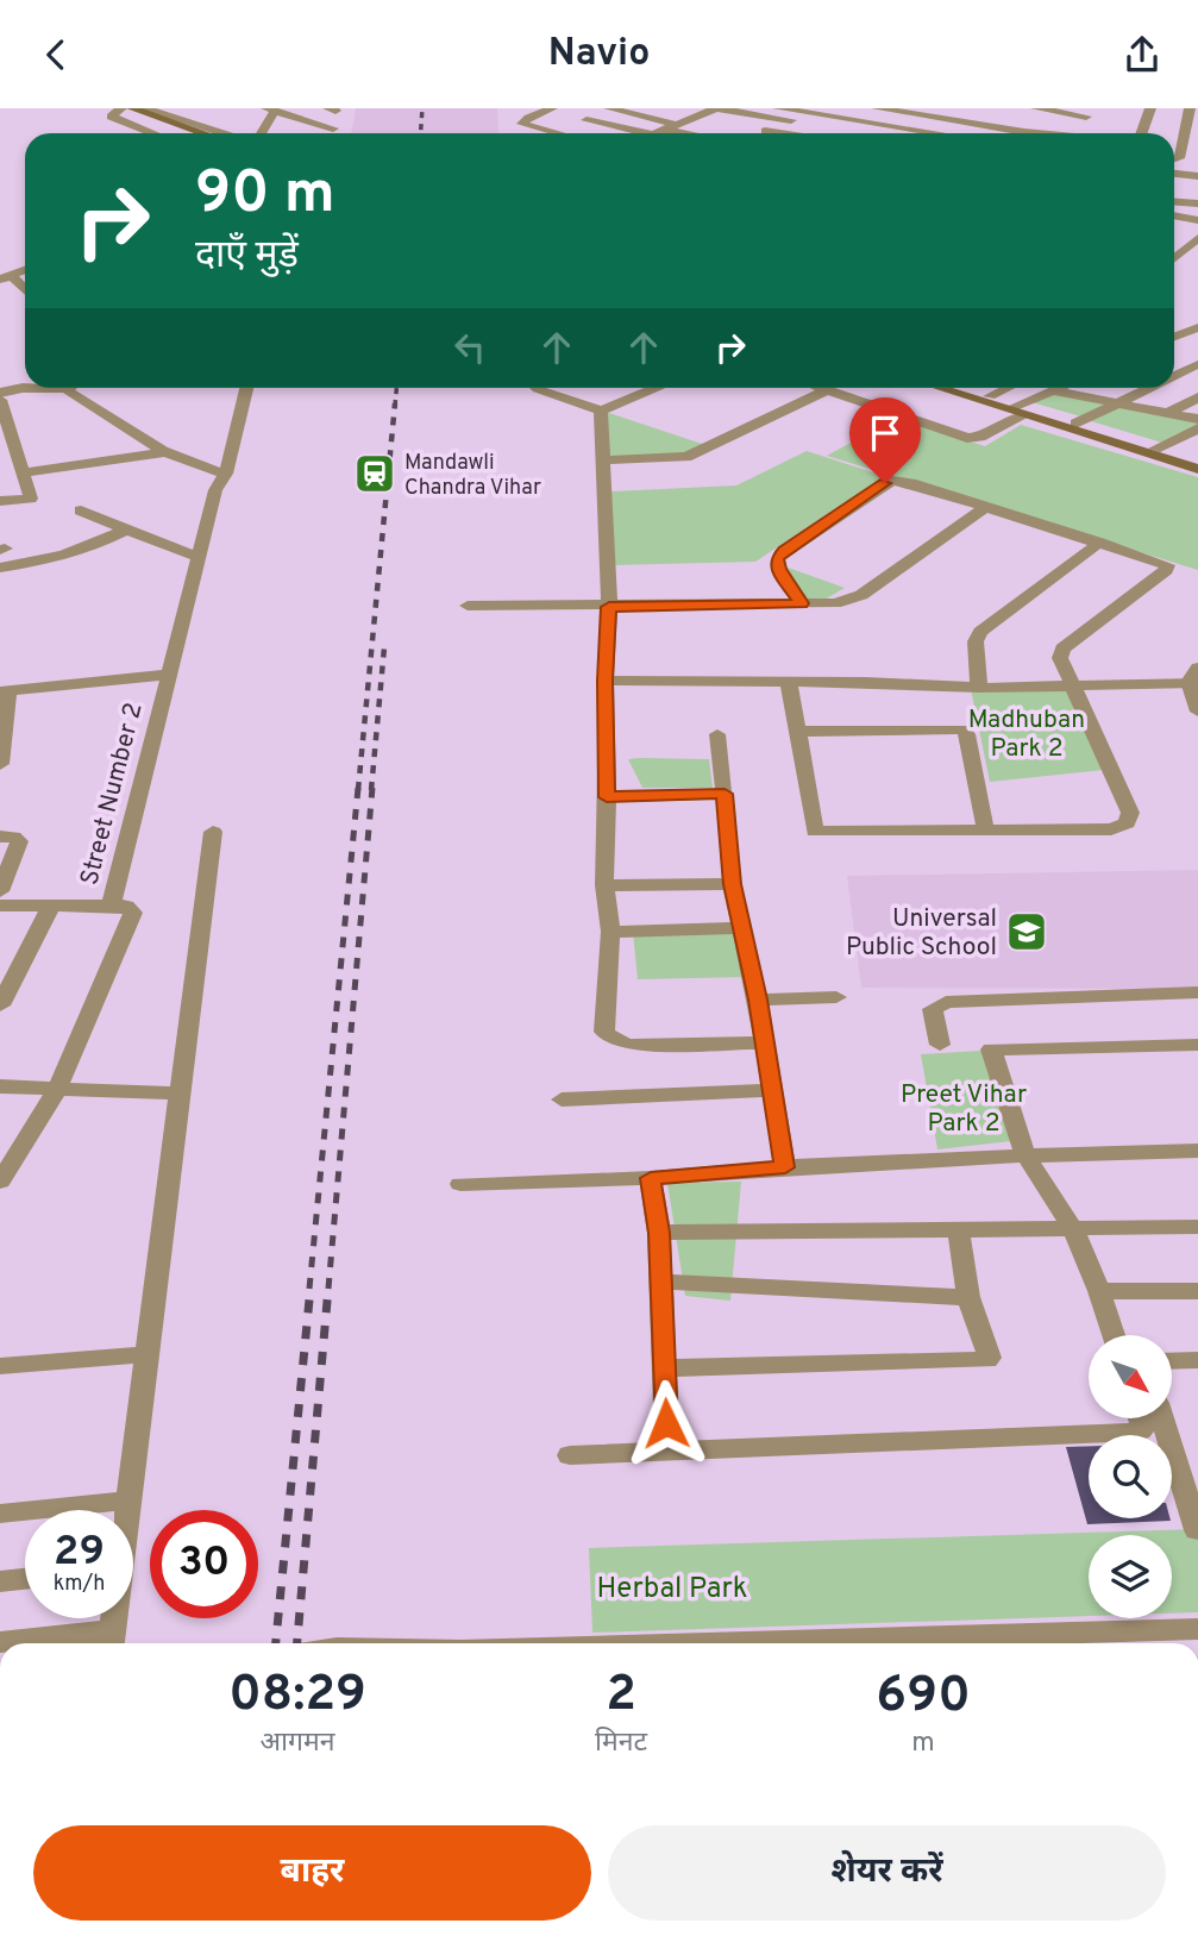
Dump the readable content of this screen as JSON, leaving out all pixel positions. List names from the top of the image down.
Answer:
{
  "streets": {
    "street": ["Street Number 2"]
  },
  "parks": ["Madhuban Park 2", "Preet Vihar Park 2", "Herbal Park"],
  "places": {
    "station": ["Mandawli Chandra Vihar"],
    "school or university": ["Universal Public School"]
  },
  "north": "bottom right",
  "page": {
    "header": "Navio",
    "turn": ["90 m", "दाएँ मुड़ें"],
    "speed": "29 km/h",
    "limit": "30",
    "eta": [
      "08:29",
      "आगमन",
      "2",
      "मिनट",
      "690",
      "m"
    ],
    "buttons": ["बाहर", "शेयर करें"]
  }
}
